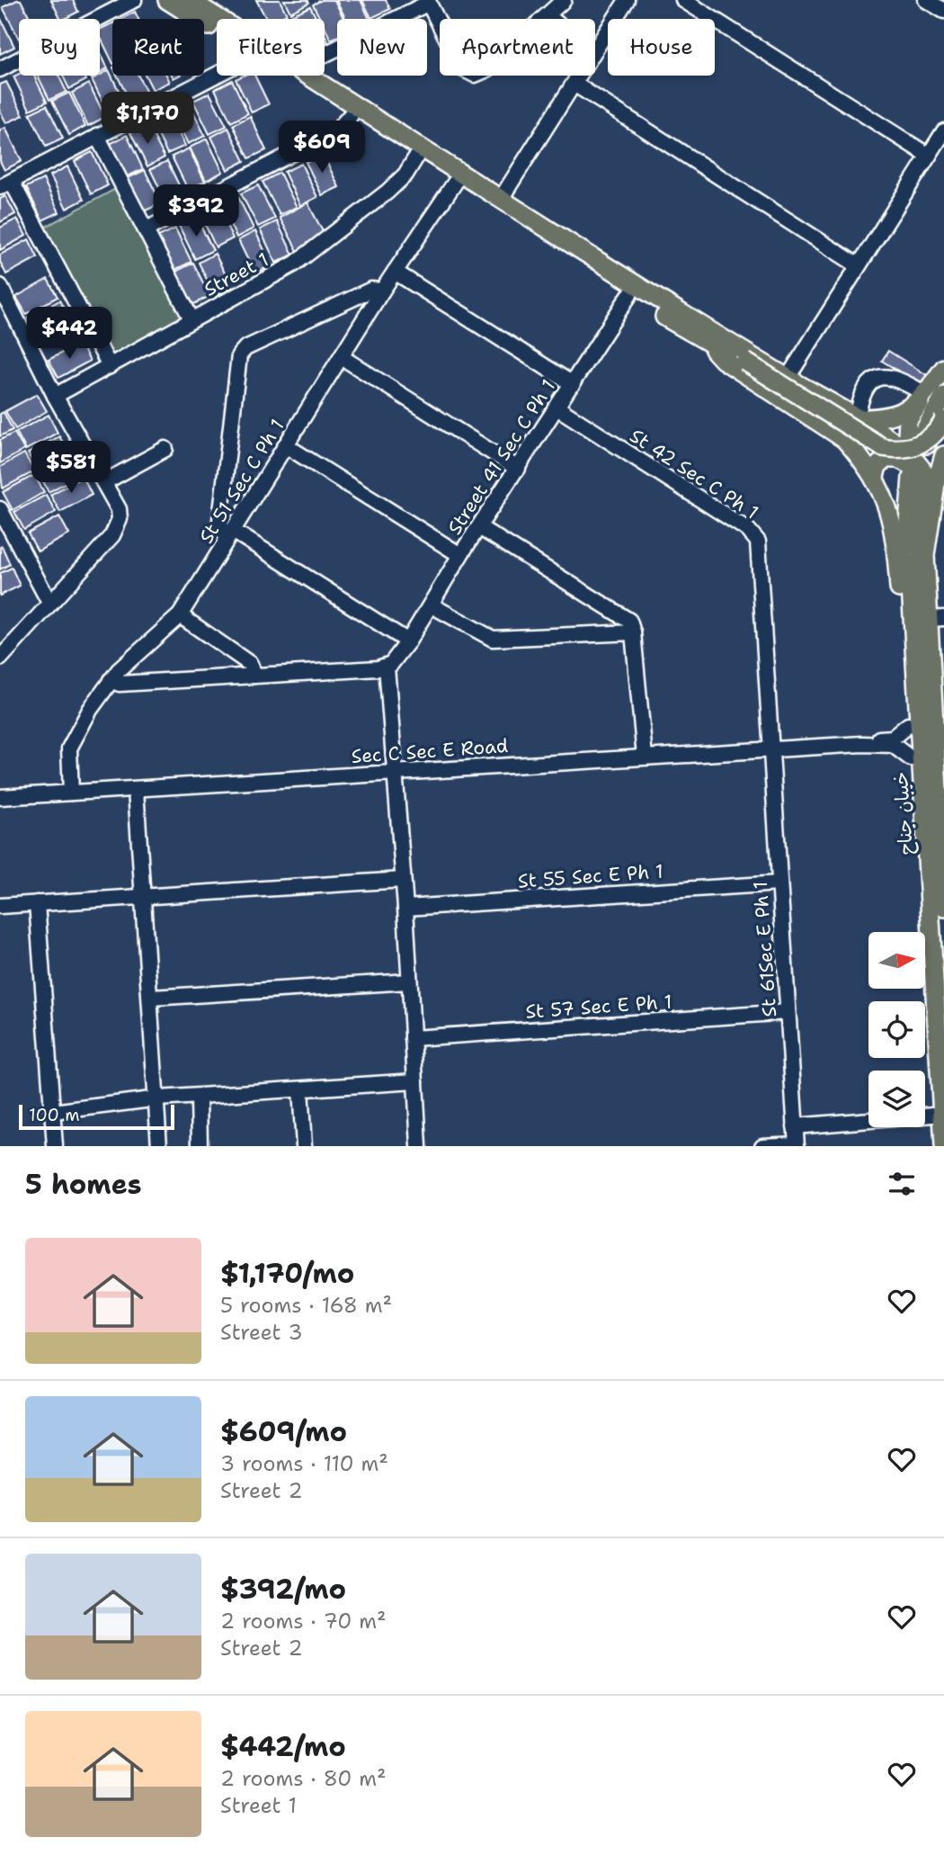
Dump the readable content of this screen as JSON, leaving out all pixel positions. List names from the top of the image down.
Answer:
{
  "streets": {
    "main road": ["خیبان جناح"],
    "street": [
      "Street 1",
      "Street 41 Sec C Ph 1",
      "St 42 Sec C Ph 1",
      "St 51 Sec C Ph 1",
      "Sec C Sec E Road",
      "St 55 Sec E Ph 1",
      "St 61Sec E Ph 1",
      "St 57 Sec E Ph 1"
    ]
  },
  "crossings": [
    ["Street 41 Sec C Ph 1", "St 42 Sec C Ph 1"],
    ["St 42 Sec C Ph 1", "Sec C Sec E Road"],
    ["St 42 Sec C Ph 1", "St 61Sec E Ph 1"],
    ["St 51 Sec C Ph 1", "Sec C Sec E Road"],
    ["Sec C Sec E Road", "St 61Sec E Ph 1"],
    ["St 55 Sec E Ph 1", "St 61Sec E Ph 1"],
    ["St 61Sec E Ph 1", "St 57 Sec E Ph 1"]
  ],
  "scale_bar": "100 m",
  "north": "right",
  "page": {
    "chip": [
      "Buy",
      "Rent",
      "Filters",
      "New",
      "Apartment",
      "House"
    ],
    "price": [
      "$1,170",
      "$609",
      "$392",
      "$442",
      "$581"
    ],
    "scale": "100 m",
    "heading": "5 homes",
    "list": [
      {
        "name": "$1,170/mo",
        "note": "5 rooms · 168 m² · Street 3"
      },
      {
        "name": "$609/mo",
        "note": "3 rooms · 110 m² · Street 2"
      },
      {
        "name": "$392/mo",
        "note": "2 rooms · 70 m² · Street 2"
      },
      {
        "name": "$442/mo",
        "note": "2 rooms · 80 m² · Street 1"
      }
    ]
  }
}
